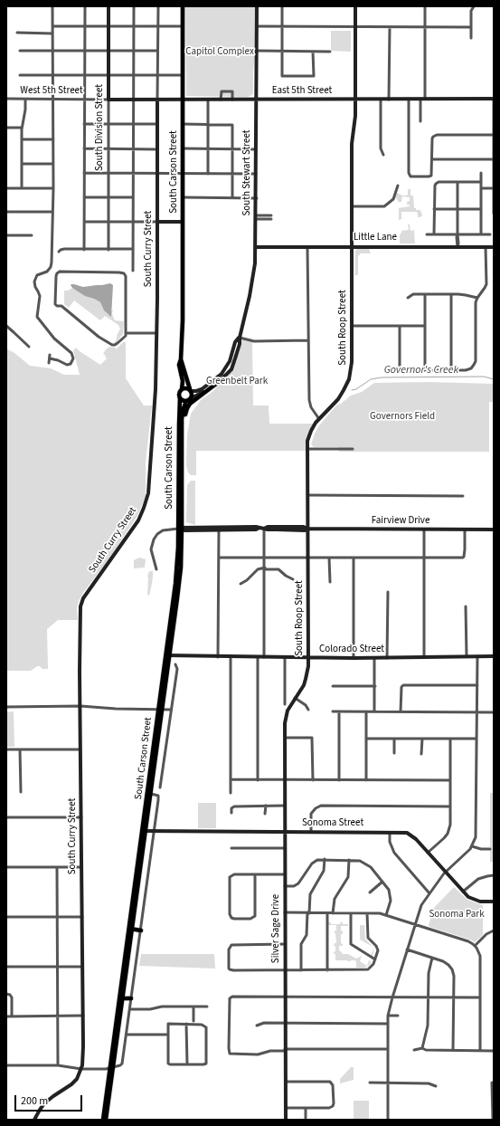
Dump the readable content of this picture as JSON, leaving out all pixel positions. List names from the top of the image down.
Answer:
{
  "streets": {
    "main road": ["South Carson Street"],
    "street": [
      "West 5th Street",
      "East 5th Street",
      "South Division Street",
      "South Stewart Street",
      "Little Lane",
      "South Curry Street",
      "South Roop Street",
      "Fairview Drive",
      "Colorado Street",
      "Sonoma Street",
      "Silver Sage Drive"
    ]
  },
  "crossings": [
    ["West 5th Street", "East 5th Street"],
    ["West 5th Street", "South Division Street"],
    ["West 5th Street", "South Carson Street"],
    ["West 5th Street", "South Curry Street"],
    ["East 5th Street", "South Carson Street"],
    ["East 5th Street", "South Stewart Street"],
    ["East 5th Street", "South Roop Street"],
    ["South Carson Street", "South Stewart Street"],
    ["South Carson Street", "Fairview Drive"],
    ["South Carson Street", "Colorado Street"],
    ["South Carson Street", "Sonoma Street"],
    ["South Stewart Street", "Little Lane"],
    ["Little Lane", "South Roop Street"],
    ["South Roop Street", "Fairview Drive"],
    ["South Roop Street", "Colorado Street"],
    ["South Roop Street", "Silver Sage Drive"],
    ["Sonoma Street", "Silver Sage Drive"]
  ],
  "water": ["Governor's Creek"],
  "parks": [
    "Capitol Complex",
    "Greenbelt Park",
    "Governors Field",
    "Sonoma Park"
  ],
  "scale_bar": "200 m"
}
